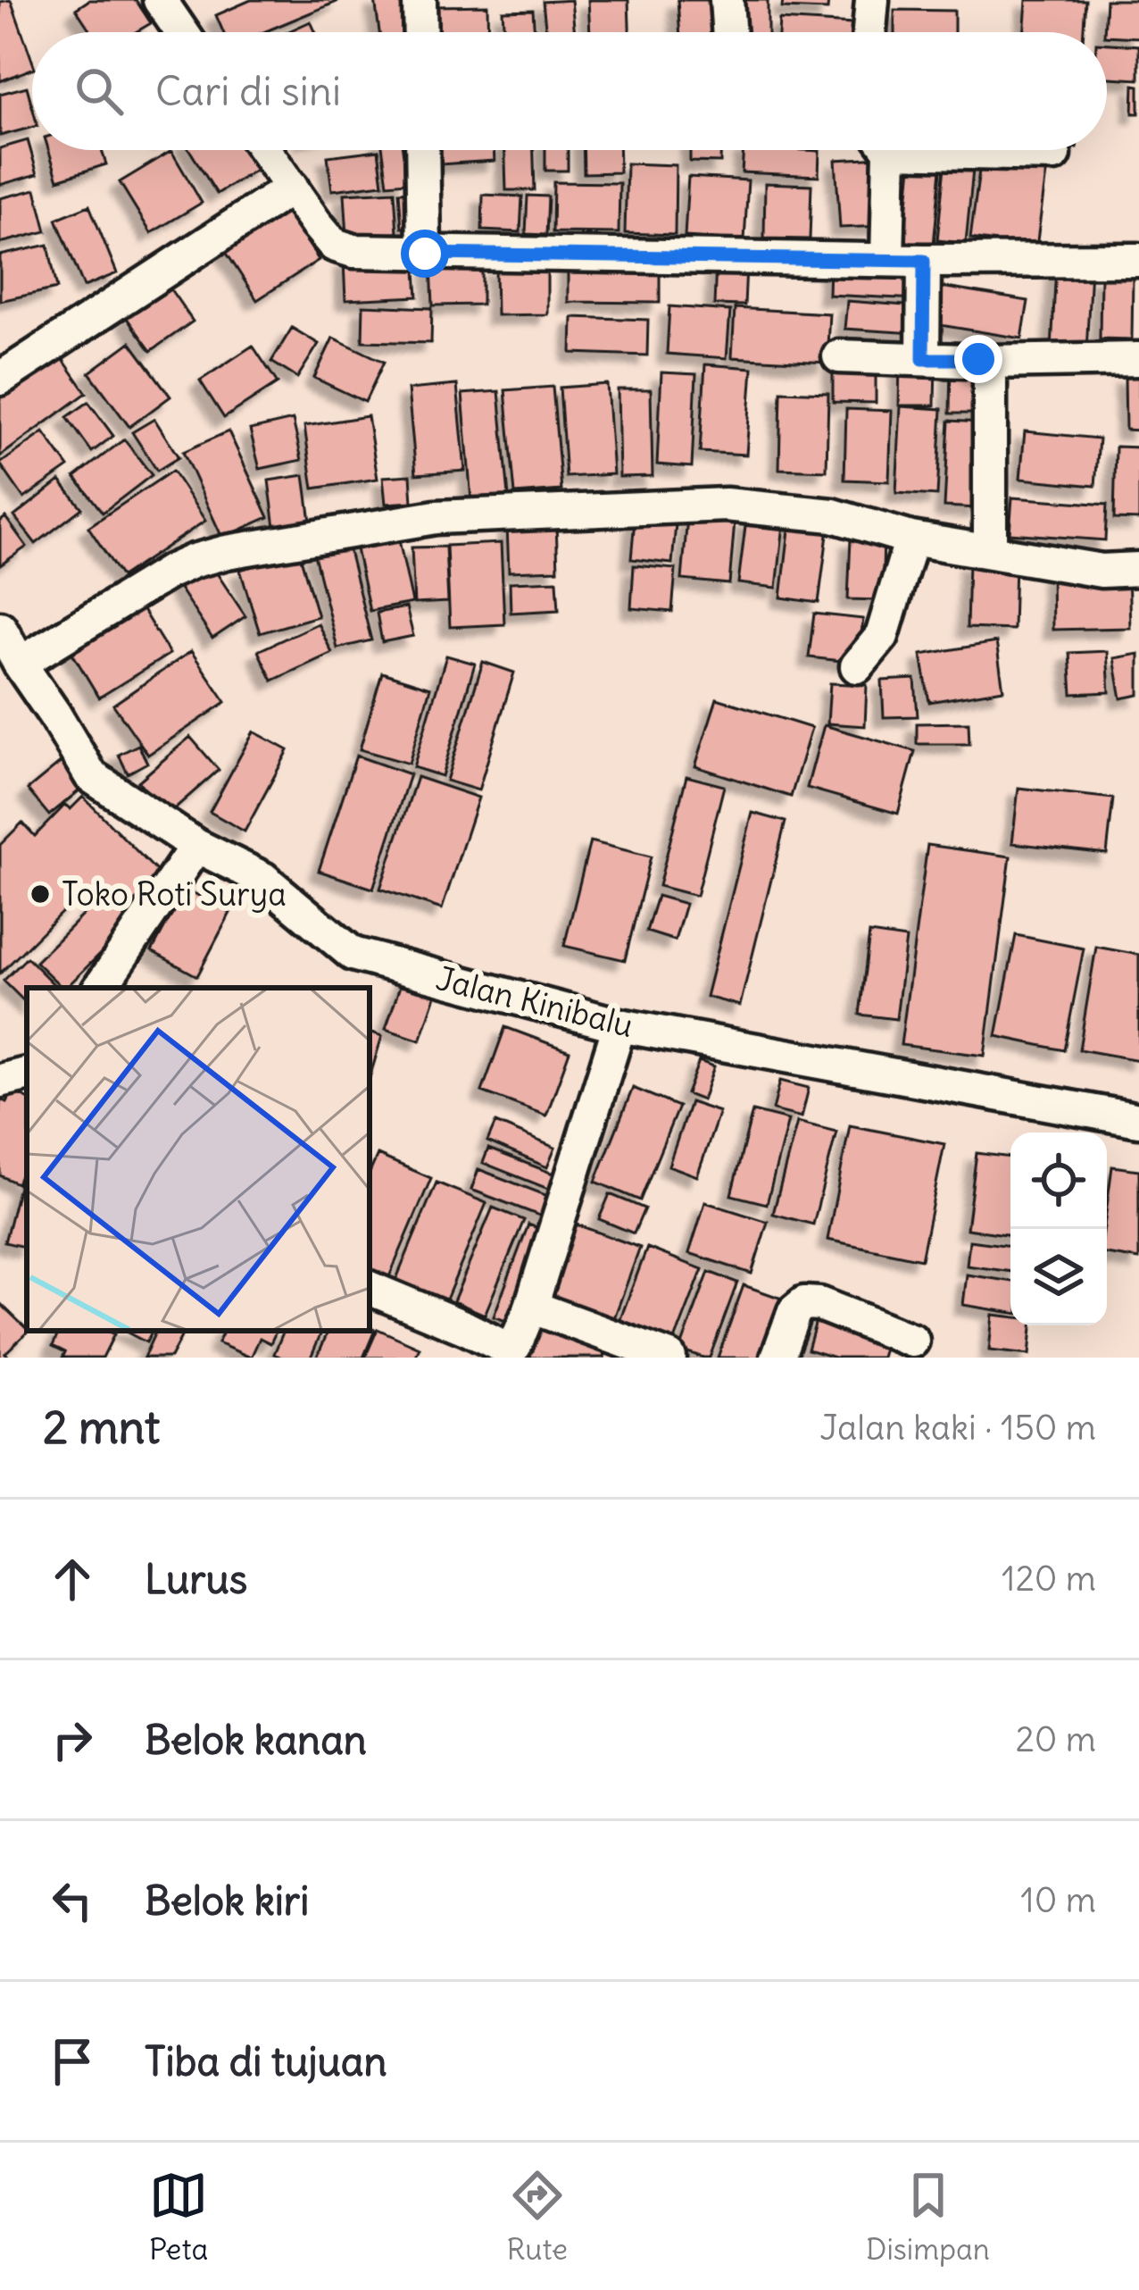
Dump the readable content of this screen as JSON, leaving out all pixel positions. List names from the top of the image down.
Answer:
{
  "streets": {
    "street": ["Jalan Kinibalu"]
  },
  "places": ["Toko Roti Surya"],
  "page": {
    "search": "Cari di sini",
    "heading": ["2 mnt", "Jalan kaki · 150 m"],
    "list": [
      ["Lurus", "120 m"],
      ["Belok kanan", "20 m"],
      ["Belok kiri", "10 m"],
      "Tiba di tujuan"
    ],
    "nav": ["Peta", "Rute", "Disimpan"]
  }
}
